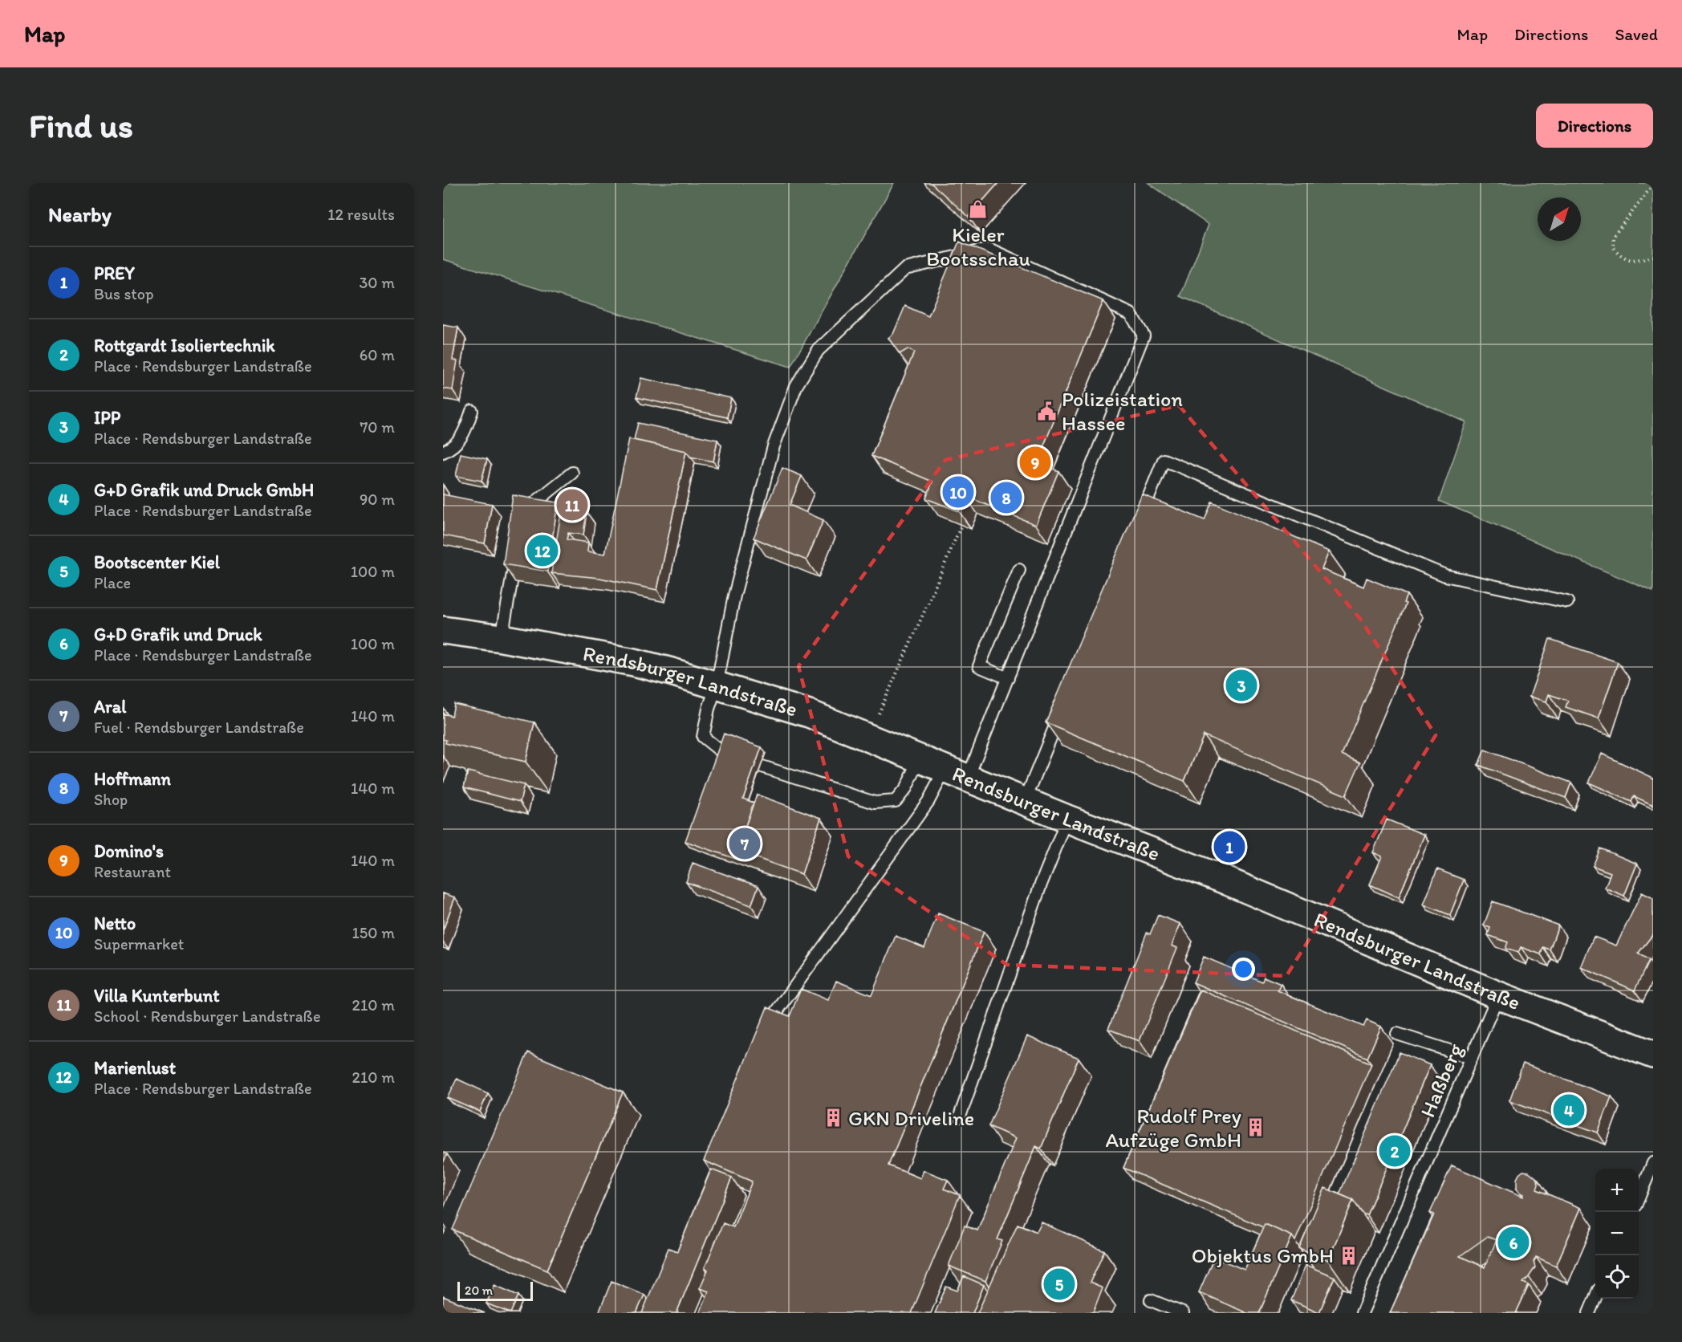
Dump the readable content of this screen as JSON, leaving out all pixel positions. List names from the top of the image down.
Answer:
{
  "streets": {
    "street": ["Rendsburger Landstraße"],
    "lane": ["Haßberg"]
  },
  "crossings": [
    ["Rendsburger Landstraße", "Haßberg"]
  ],
  "places": {
    "shop": ["Kieler Bootsschau"],
    "public building": ["Polizeistation Hassee"],
    "building": ["GKN Driveline", "Rudolf Prey Aufzüge GmbH", "Objektus GmbH"]
  },
  "scale_bar": "20 m",
  "north": "top right",
  "page": {
    "header": "Map",
    "nav": ["Map", "Directions", "Saved"],
    "buttons": "Directions",
    "title": "Find us",
    "heading": ["Nearby", "12 results"],
    "list": [
      {
        "mark": "1",
        "name": "PREY",
        "note": "Bus stop",
        "value": "30 m"
      },
      {
        "mark": "2",
        "name": "Rottgardt Isoliertechnik",
        "note": "Place · Rendsburger Landstraße",
        "value": "60 m"
      },
      {
        "mark": "3",
        "name": "IPP",
        "note": "Place · Rendsburger Landstraße",
        "value": "70 m"
      },
      {
        "mark": "4",
        "name": "G+D Grafik und Druck GmbH",
        "note": "Place · Rendsburger Landstraße",
        "value": "90 m"
      },
      {
        "mark": "5",
        "name": "Bootscenter Kiel",
        "note": "Place",
        "value": "100 m"
      },
      {
        "mark": "6",
        "name": "G+D Grafik und Druck",
        "note": "Place · Rendsburger Landstraße",
        "value": "100 m"
      },
      {
        "mark": "7",
        "name": "Aral",
        "note": "Fuel · Rendsburger Landstraße",
        "value": "140 m"
      },
      {
        "mark": "8",
        "name": "Hoffmann",
        "note": "Shop",
        "value": "140 m"
      },
      {
        "mark": "9",
        "name": "Domino's",
        "note": "Restaurant",
        "value": "140 m"
      },
      {
        "mark": "10",
        "name": "Netto",
        "note": "Supermarket",
        "value": "150 m"
      },
      {
        "mark": "11",
        "name": "Villa Kunterbunt",
        "note": "School · Rendsburger Landstraße",
        "value": "210 m"
      },
      {
        "mark": "12",
        "name": "Marienlust",
        "note": "Place · Rendsburger Landstraße",
        "value": "210 m"
      }
    ],
    "pins": [
      "9",
      "10",
      "8",
      "11",
      "12",
      "3",
      "7",
      "1",
      "4",
      "2",
      "6",
      "5"
    ],
    "map_buttons": ["+", "−"],
    "scale": "20 m"
  }
}
